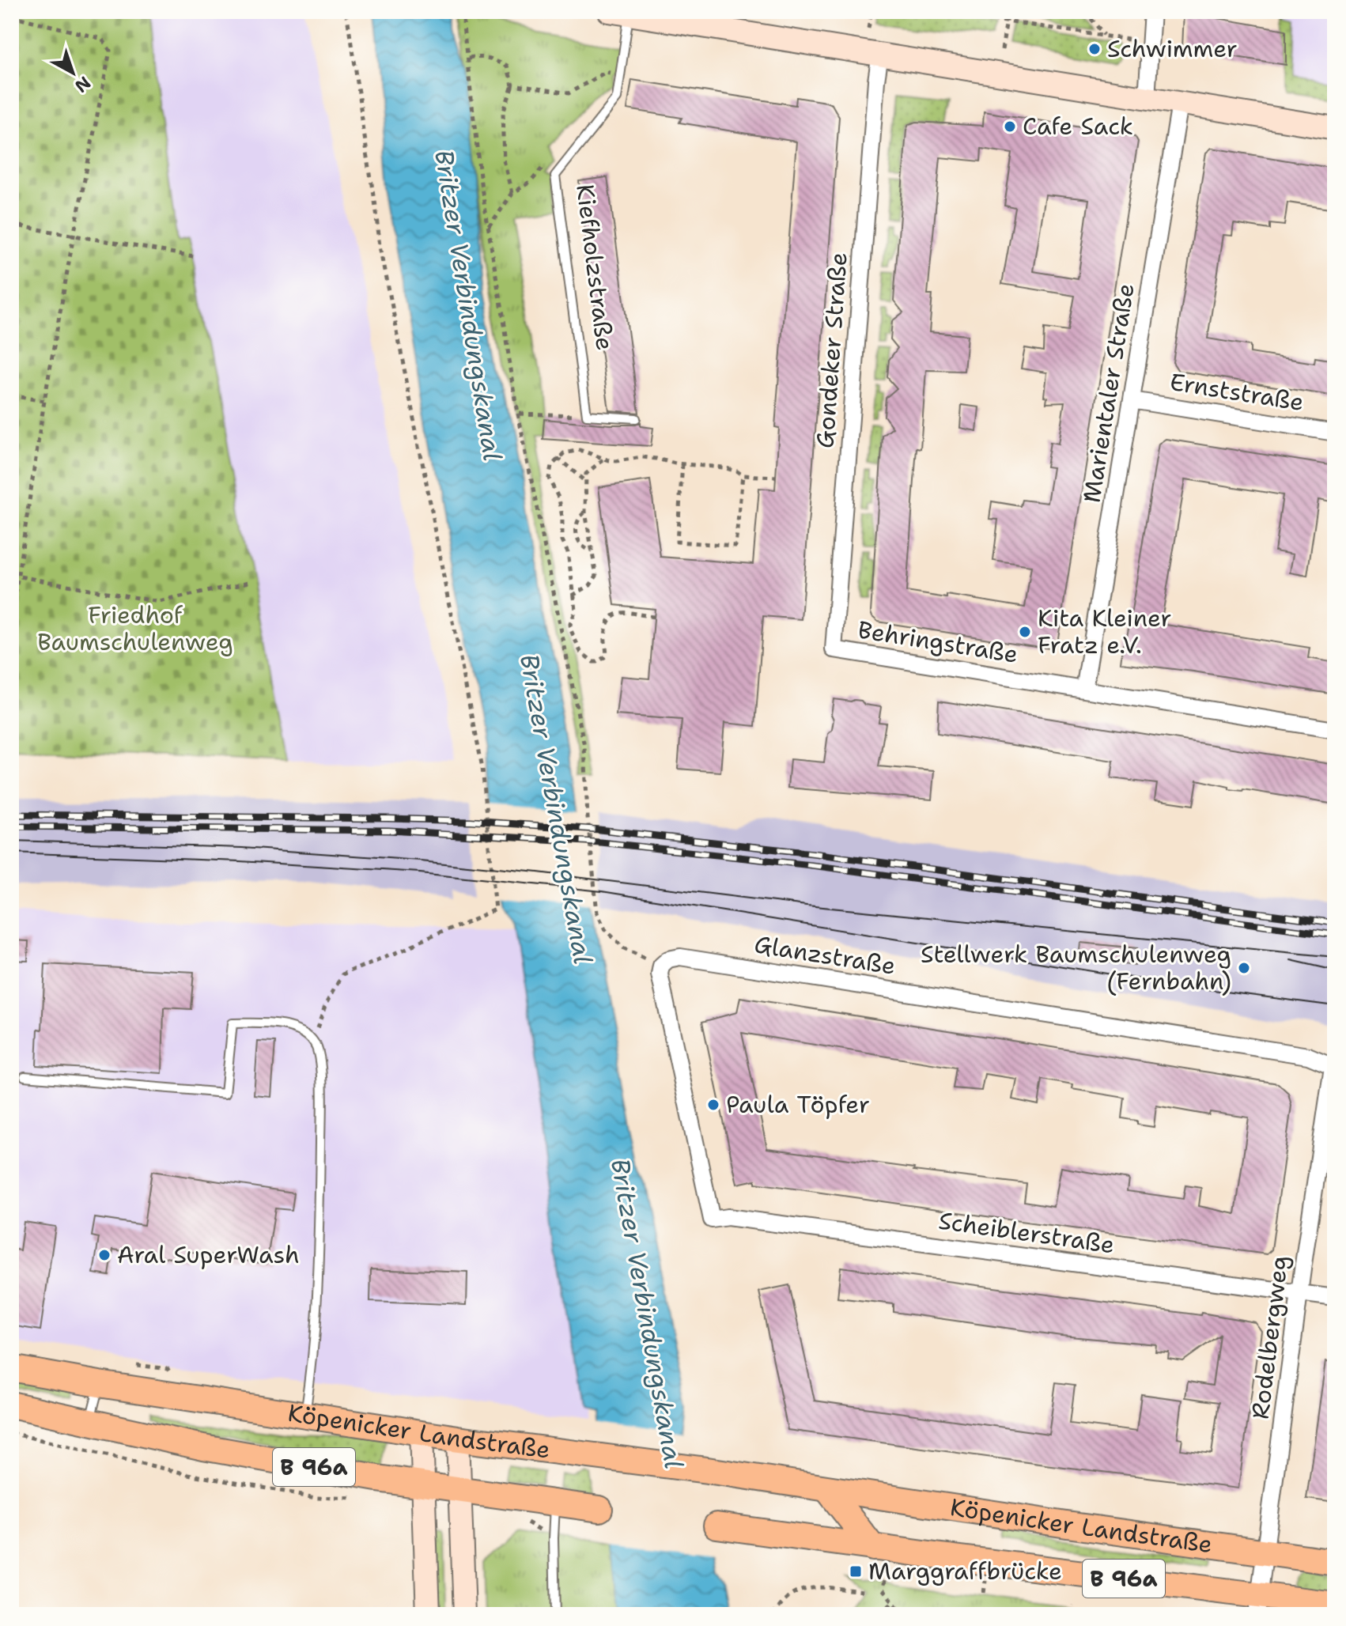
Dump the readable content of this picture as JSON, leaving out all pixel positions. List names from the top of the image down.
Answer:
{
  "streets": {
    "main road": ["Köpenicker Landstraße", "B 96a"],
    "street": [
      "Gondeker Straße",
      "Ernststraße",
      "Marientaler Straße",
      "Behringstraße",
      "Glanzstraße",
      "Scheiblerstraße",
      "Rodelbergweg"
    ],
    "lane": ["Kiefholzstraße"]
  },
  "crossings": [
    ["Gondeker Straße", "Behringstraße"],
    ["Ernststraße", "Marientaler Straße"],
    ["Marientaler Straße", "Behringstraße"],
    ["Glanzstraße", "Scheiblerstraße"],
    ["Glanzstraße", "Rodelbergweg"],
    ["Scheiblerstraße", "Rodelbergweg"],
    ["Rodelbergweg", "Köpenicker Landstraße"]
  ],
  "water": ["Britzer Verbindungskanal"],
  "parks": ["Friedhof Baumschulenweg"],
  "places": {
    "other": [
      "Schwimmer",
      "Cafe Sack",
      "Kita Kleiner Fratz e.V.",
      "Stellwerk Baumschulenweg (Fernbahn)",
      "Paula Töpfer",
      "Aral SuperWash"
    ],
    "transit": ["Marggraffbrücke"]
  },
  "north": "bottom right"
}
